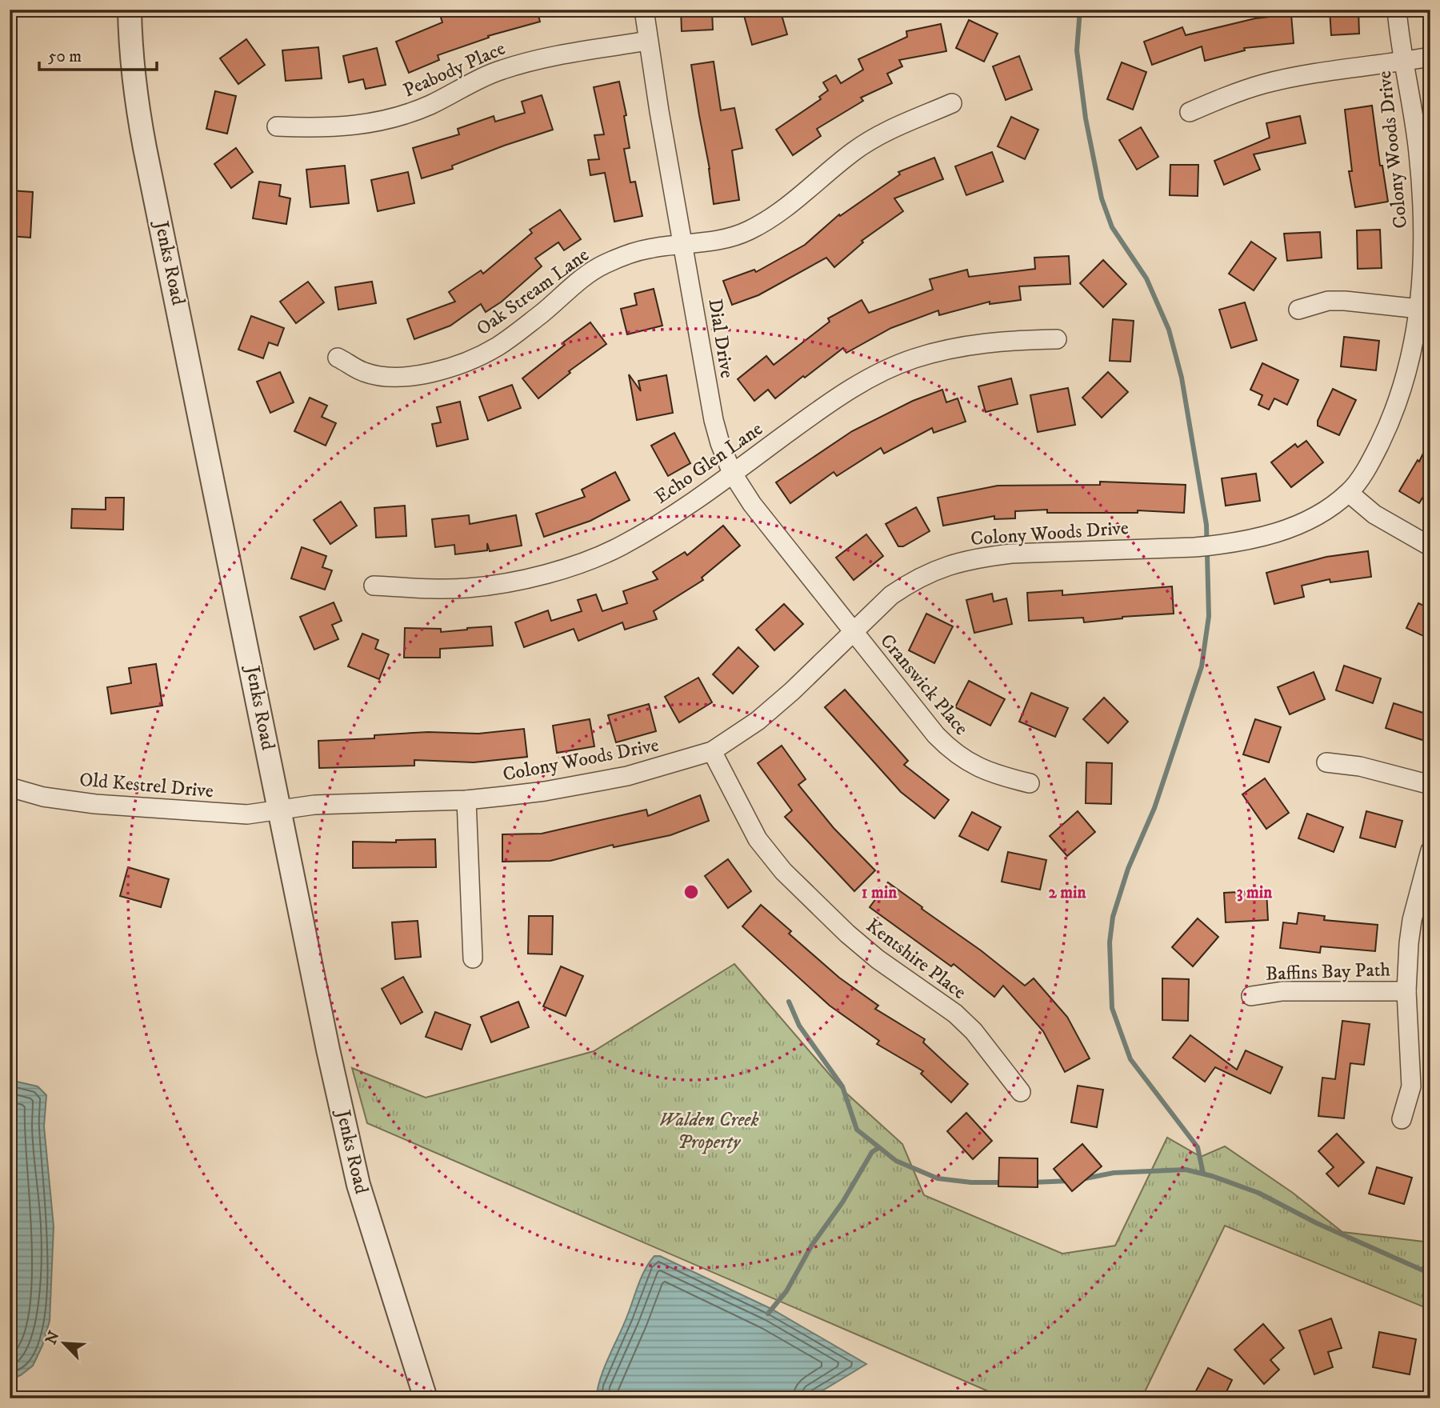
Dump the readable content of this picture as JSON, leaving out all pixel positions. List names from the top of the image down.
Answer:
{
  "streets": {
    "street": [
      "Peabody Place",
      "Colony Woods Drive",
      "Jenks Road",
      "Oak Stream Lane",
      "Dial Drive",
      "Echo Glen Lane",
      "Cranswick Place",
      "Old Kestrel Drive",
      "Kentshire Place",
      "Baffins Bay Path"
    ]
  },
  "crossings": [
    ["Peabody Place", "Dial Drive"],
    ["Colony Woods Drive", "Jenks Road"],
    ["Colony Woods Drive", "Dial Drive"],
    ["Colony Woods Drive", "Cranswick Place"],
    ["Colony Woods Drive", "Old Kestrel Drive"],
    ["Colony Woods Drive", "Kentshire Place"],
    ["Jenks Road", "Old Kestrel Drive"],
    ["Oak Stream Lane", "Dial Drive"],
    ["Dial Drive", "Echo Glen Lane"],
    ["Dial Drive", "Cranswick Place"]
  ],
  "parks": ["Walden Creek Property"],
  "scale_bar": "50 m",
  "north": "top left",
  "rings": ["1 min", "2 min", "3 min"]
}
